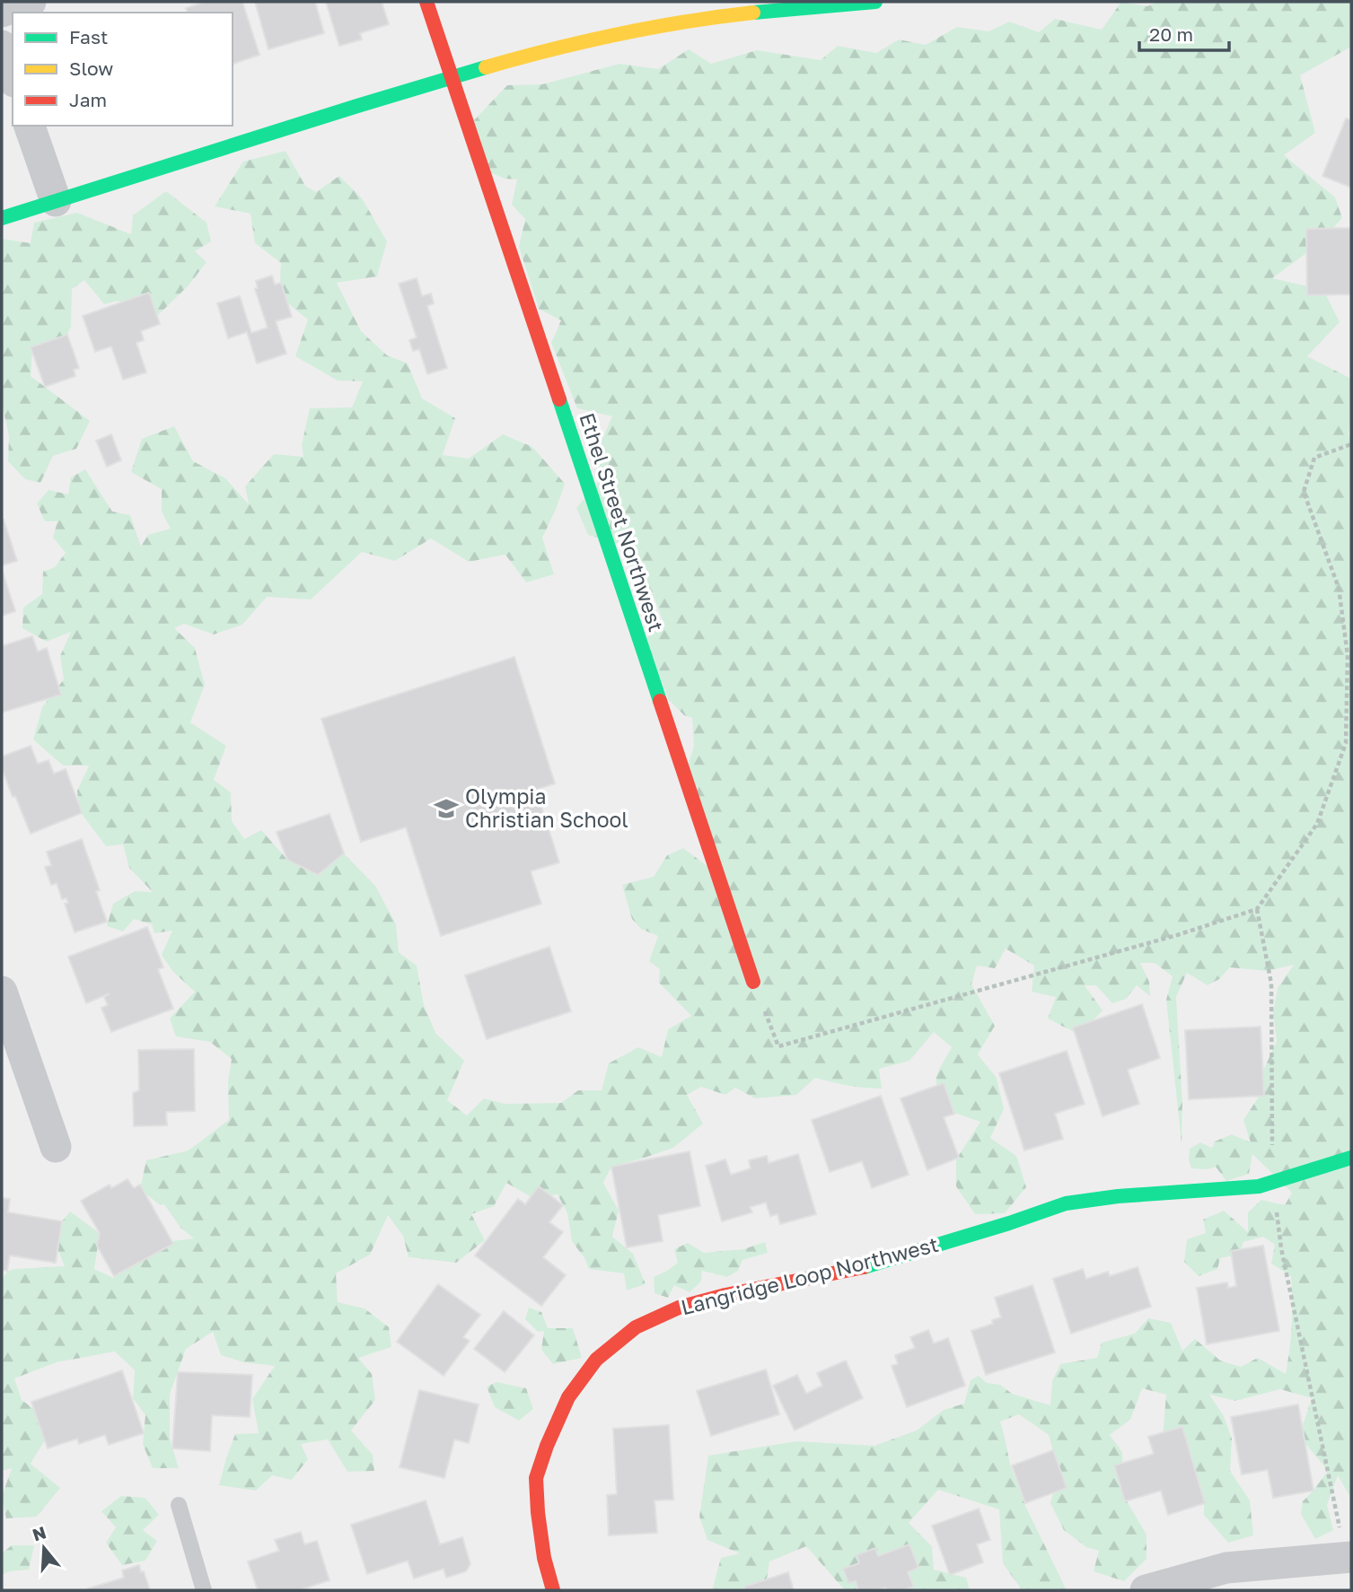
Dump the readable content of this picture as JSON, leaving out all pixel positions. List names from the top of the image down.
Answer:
{
  "streets": {
    "street": ["Ethel Street Northwest", "Langridge Loop Northwest"]
  },
  "places": {
    "school or university": ["Olympia Christian School"]
  },
  "legend": ["Fast", "Slow", "Jam"],
  "scale_bar": "20 m",
  "north": "top"
}
